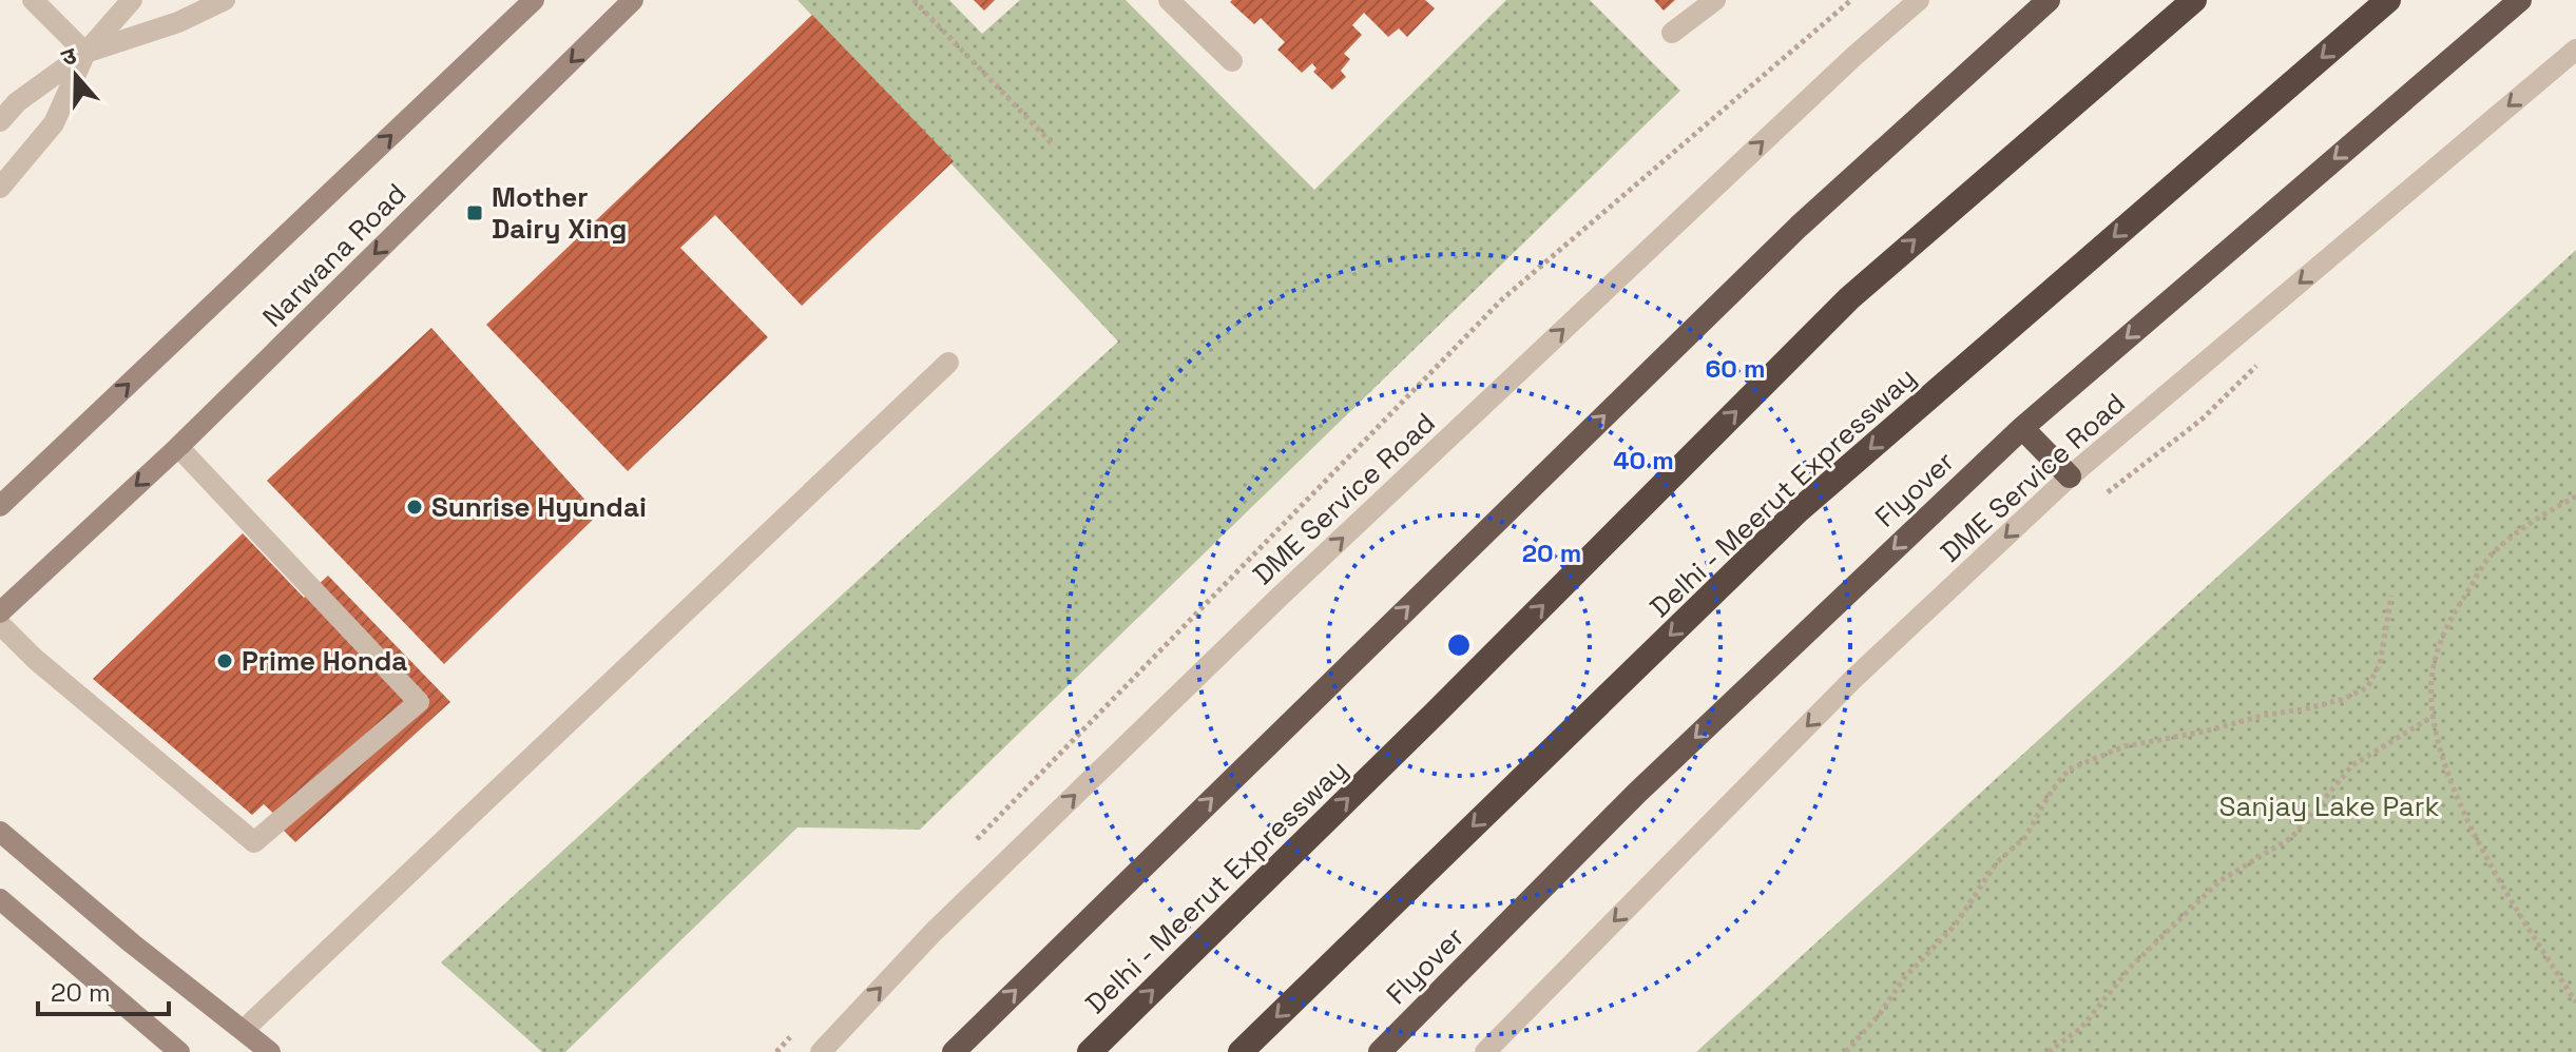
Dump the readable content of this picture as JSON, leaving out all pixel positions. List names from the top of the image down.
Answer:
{
  "streets": {
    "highway": ["Flyover", "Delhi - Meerut Expressway"],
    "main road": ["Narwana Road"],
    "street": ["DME Service Road"]
  },
  "one_way": ["Flyover"],
  "parks": ["Sanjay Lake Park"],
  "places": {
    "transit": ["Mother Dairy Xing"],
    "other": ["Sunrise Hyundai", "Prime Honda"]
  },
  "scale_bar": "20 m",
  "north": "top",
  "rings": ["60 m", "40 m", "20 m"]
}
